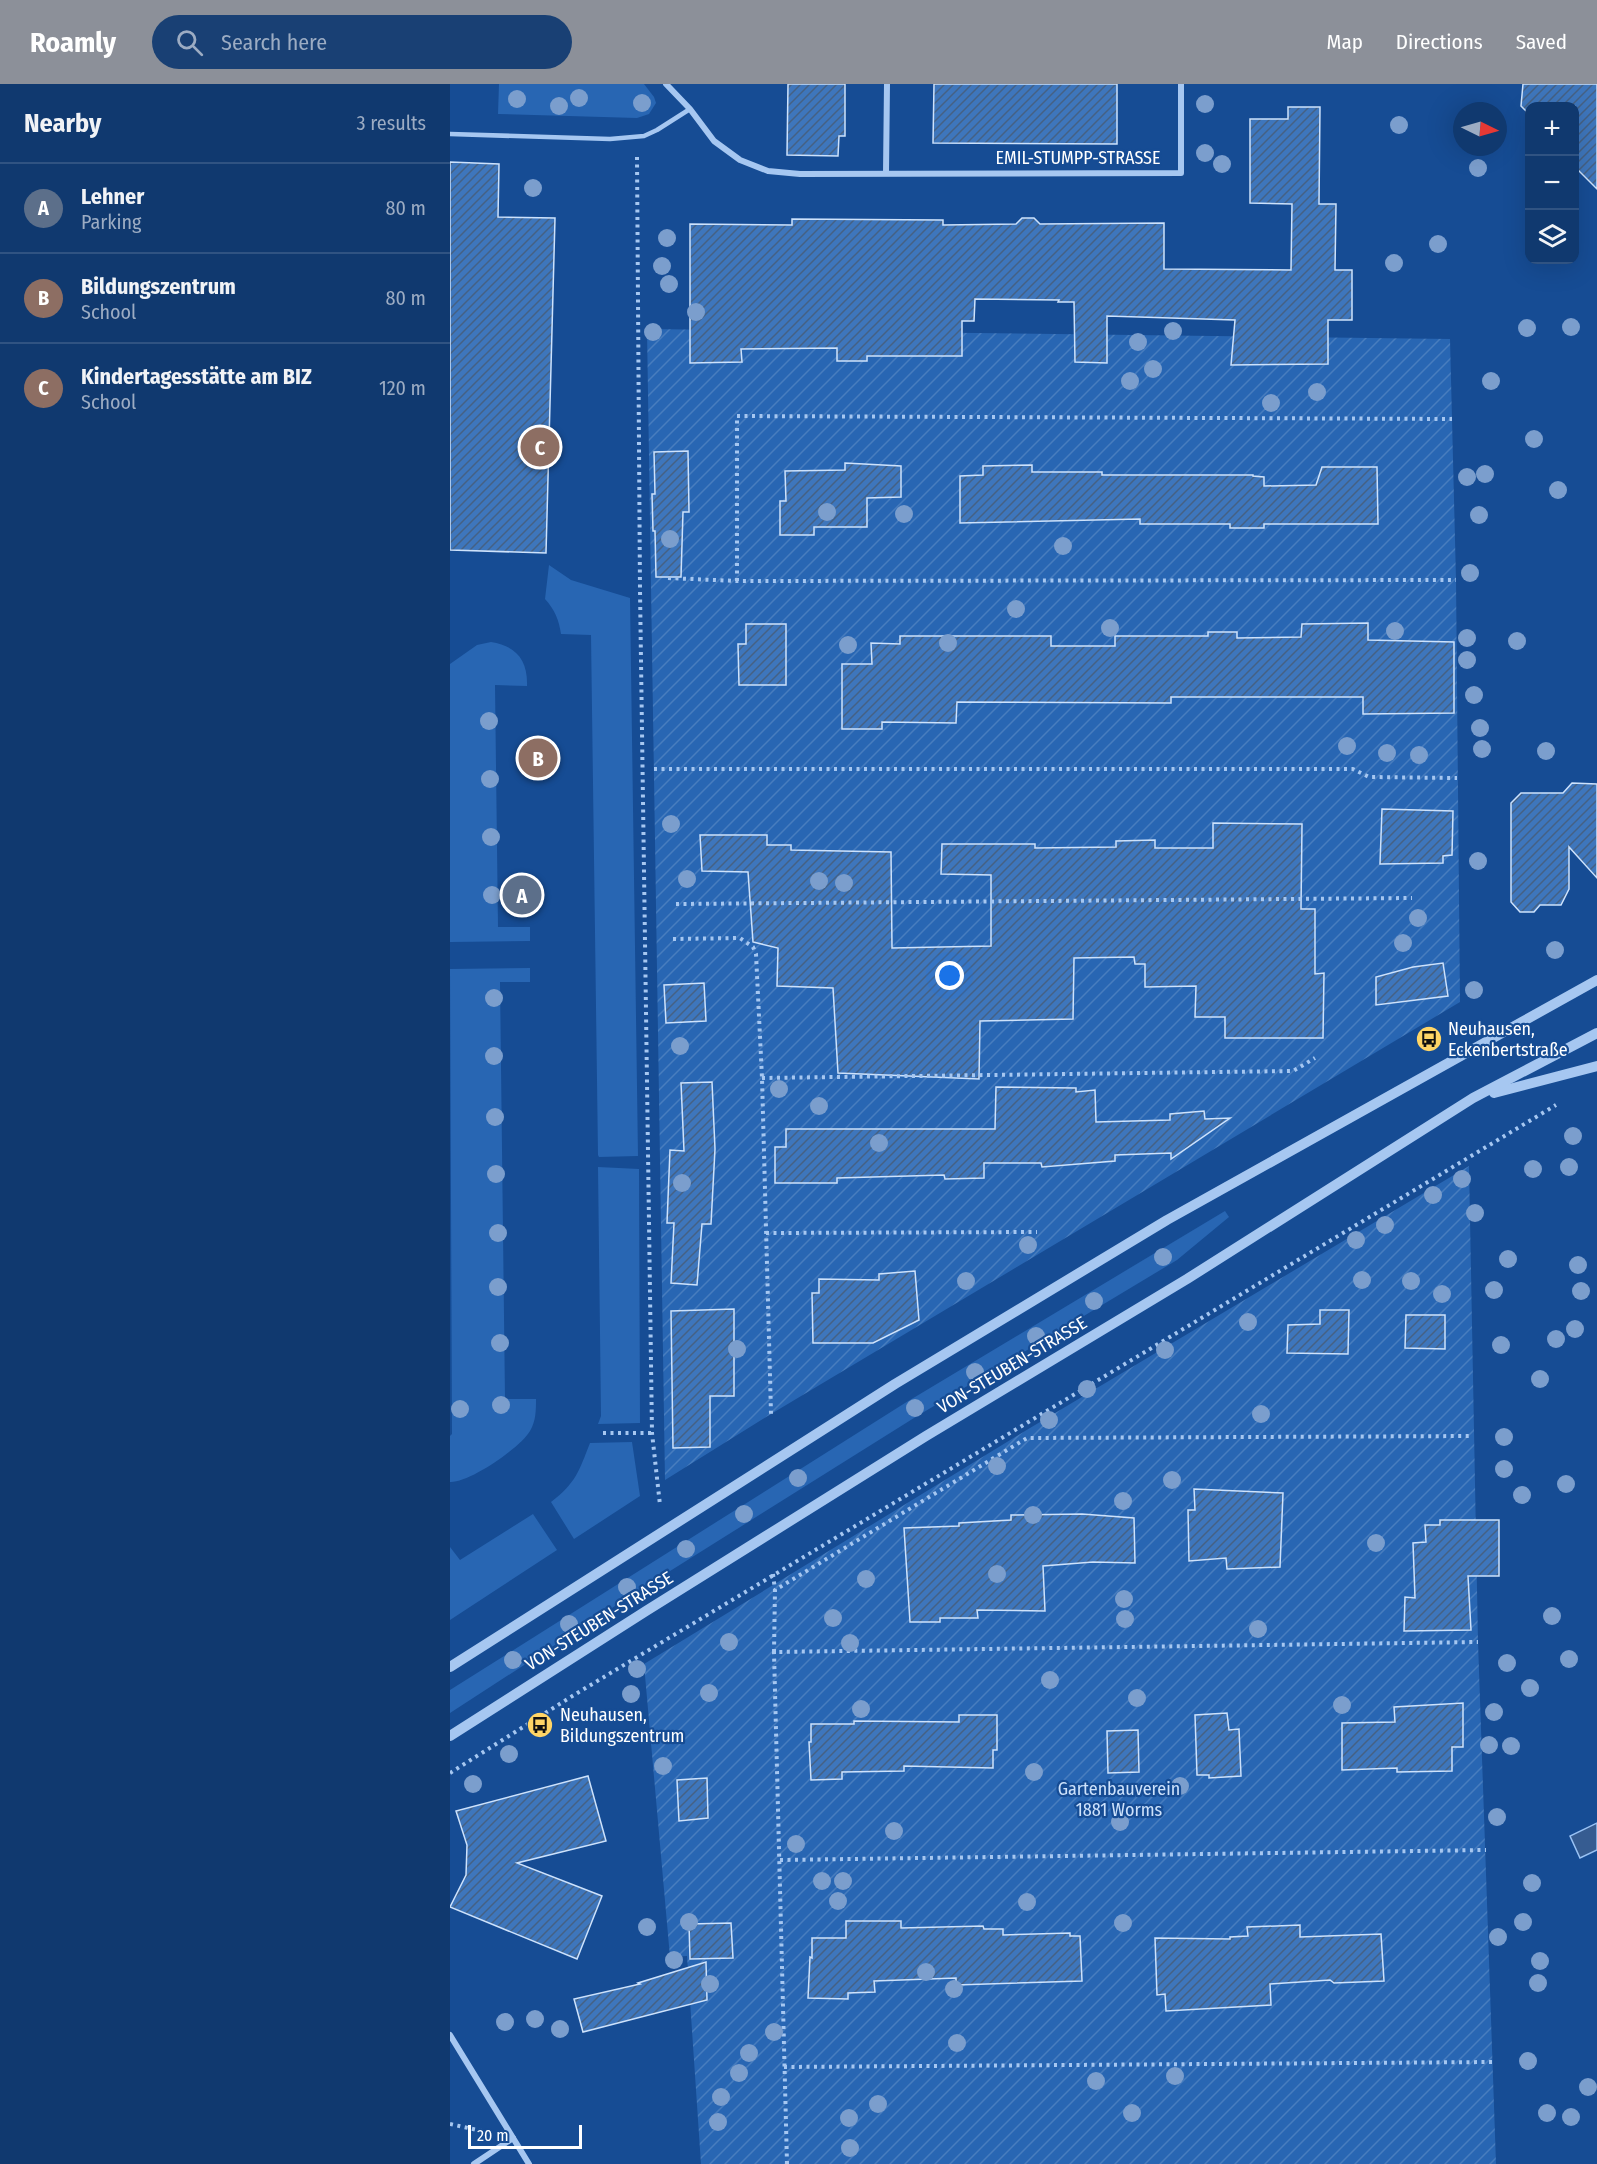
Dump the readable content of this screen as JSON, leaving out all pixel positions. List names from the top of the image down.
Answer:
{
  "streets": {
    "street": ["EMIL-STUMPP-STRASSE", "VON-STEUBEN-STRASSE"]
  },
  "parks": ["Gartenbauverein 1881 Worms"],
  "places": {
    "bus stop": ["Neuhausen, Eckenbertstraße", "Neuhausen, Bildungszentrum"]
  },
  "scale_bar": "20 m",
  "north": "right",
  "page": {
    "header": "Roamly",
    "search": "Search here",
    "nav": ["Map", "Directions", "Saved"],
    "heading": ["Nearby", "3 results"],
    "map_buttons": ["+", "−"],
    "list": [
      {
        "mark": "A",
        "name": "Lehner",
        "note": "Parking",
        "value": "80 m"
      },
      {
        "mark": "B",
        "name": "Bildungszentrum",
        "note": "School",
        "value": "80 m"
      },
      {
        "mark": "C",
        "name": "Kindertagesstätte am BIZ",
        "note": "School",
        "value": "120 m"
      }
    ],
    "pins": ["C", "B", "A"],
    "scale": "20 m"
  }
}
